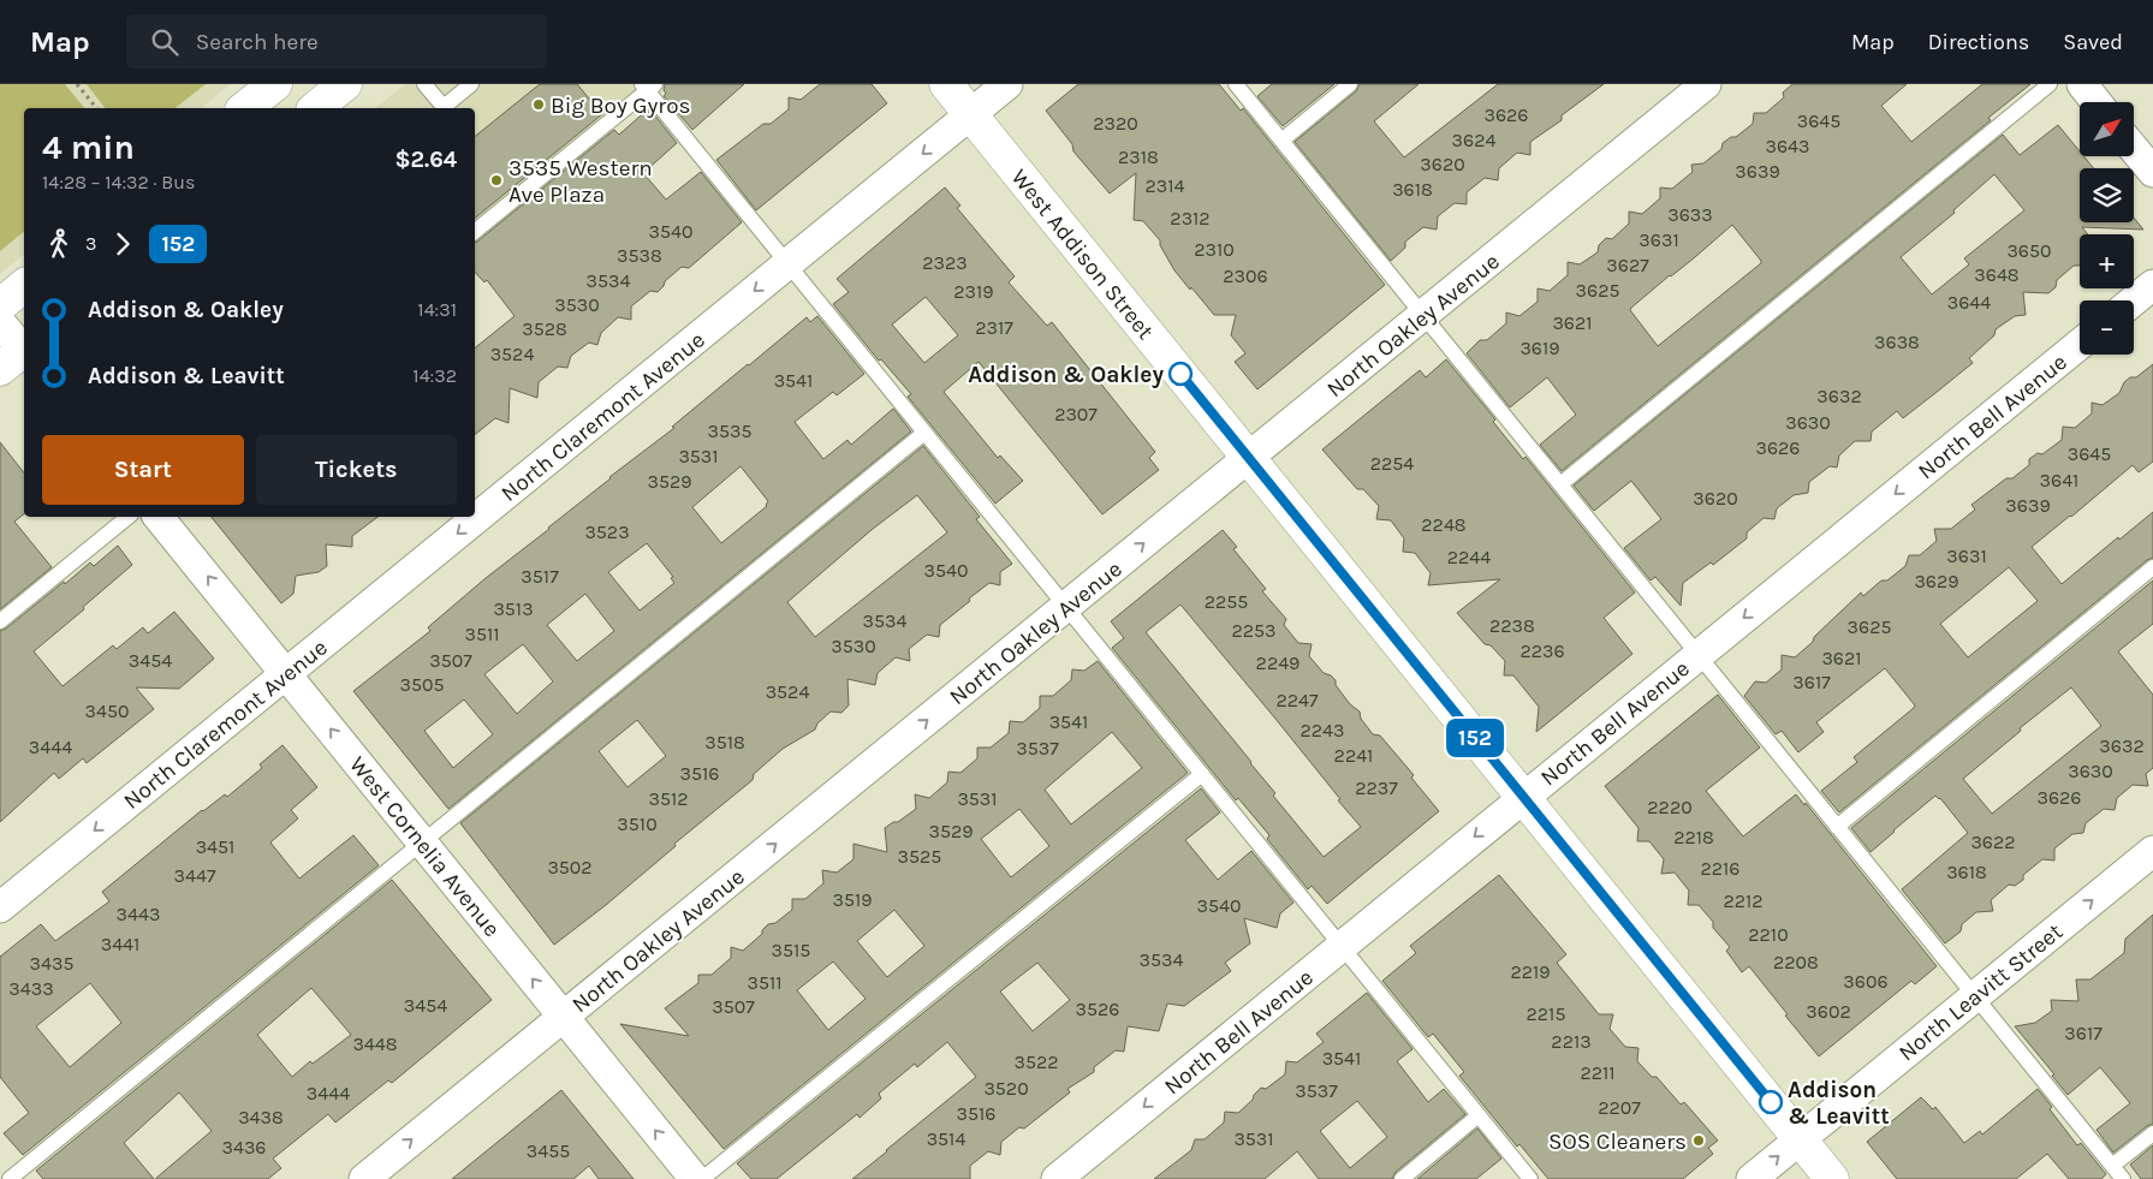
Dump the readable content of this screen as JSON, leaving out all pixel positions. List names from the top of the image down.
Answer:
{
  "streets": {
    "street": [
      "West Addison Street",
      "North Oakley Avenue",
      "North Claremont Avenue",
      "North Bell Avenue",
      "West Cornelia Avenue",
      "North Leavitt Street"
    ]
  },
  "crossings": [
    ["West Addison Street", "North Oakley Avenue"],
    ["West Addison Street", "North Claremont Avenue"],
    ["West Addison Street", "North Bell Avenue"],
    ["West Addison Street", "North Leavitt Street"],
    ["North Oakley Avenue", "West Cornelia Avenue"],
    ["North Claremont Avenue", "West Cornelia Avenue"]
  ],
  "one_way": [
    "North Oakley Avenue",
    "North Claremont Avenue",
    "North Bell Avenue",
    "West Cornelia Avenue",
    "North Leavitt Street"
  ],
  "places": [
    "Big Boy Gyros",
    "3535 Western Ave Plaza",
    "Addison & Oakley",
    "Addison & Leavitt",
    "SOS Cleaners"
  ],
  "lines": ["bus line 152"],
  "house_numbers": [
    "3626",
    "3645",
    "2320",
    "3624",
    "3643",
    "2318",
    "3620",
    "3639",
    "2314",
    "3618",
    "3633",
    "2312",
    "3540",
    "3631",
    "2310",
    "3650",
    "3538",
    "2323",
    "3627",
    "3648",
    "2306",
    "3534",
    "3625",
    "2319",
    "3644",
    "3530",
    "3621",
    "2317",
    "3528",
    "3638",
    "3619",
    "3524",
    "3541",
    "3632",
    "2307",
    "3630",
    "3535",
    "3626",
    "3645",
    "3531",
    "2254",
    "3641",
    "3529",
    "3620",
    "3639",
    "2248",
    "3523",
    "3631",
    "2244",
    "3540",
    "3517",
    "3629",
    "2255",
    "3513",
    "3534",
    "2238",
    "3625",
    "2253",
    "3511",
    "3530",
    "2236",
    "3621",
    "3454",
    "3507",
    "2249",
    "3617",
    "3505",
    "3524",
    "2247",
    "3450",
    "3541",
    "2243",
    "3518",
    "3632",
    "3444",
    "3537",
    "2241",
    "3630",
    "3516",
    "2237",
    "3626",
    "3512",
    "3531",
    "2220",
    "3510",
    "3529",
    "2218",
    "3622",
    "3451",
    "3525",
    "3502",
    "2216",
    "3618",
    "3447",
    "3519",
    "2212",
    "3540",
    "3443",
    "2210",
    "3441",
    "3515",
    "3534",
    "2208",
    "3435",
    "2219",
    "3606",
    "3511",
    "3433",
    "3454",
    "3507",
    "3526",
    "3602",
    "2215",
    "3617",
    "2213",
    "3448",
    "3541",
    "3522",
    "2211",
    "3520",
    "3537",
    "3444",
    "2207",
    "3516",
    "3438",
    "3514",
    "3531",
    "3436",
    "3455"
  ],
  "north": "top right",
  "page": {
    "header": "Map",
    "search": "Search here",
    "nav": ["Map", "Directions", "Saved"],
    "on_map": "152",
    "map_buttons": ["+", "−"],
    "heading": ["4 min", "14:28 – 14:32 · Bus", "$2.64"],
    "legs": ["3", "152"],
    "list": [
      {
        "name": "Addison & Oakley",
        "value": "14:31"
      },
      {
        "name": "Addison & Leavitt",
        "value": "14:32"
      }
    ],
    "buttons": ["Start", "Tickets"]
  }
}
